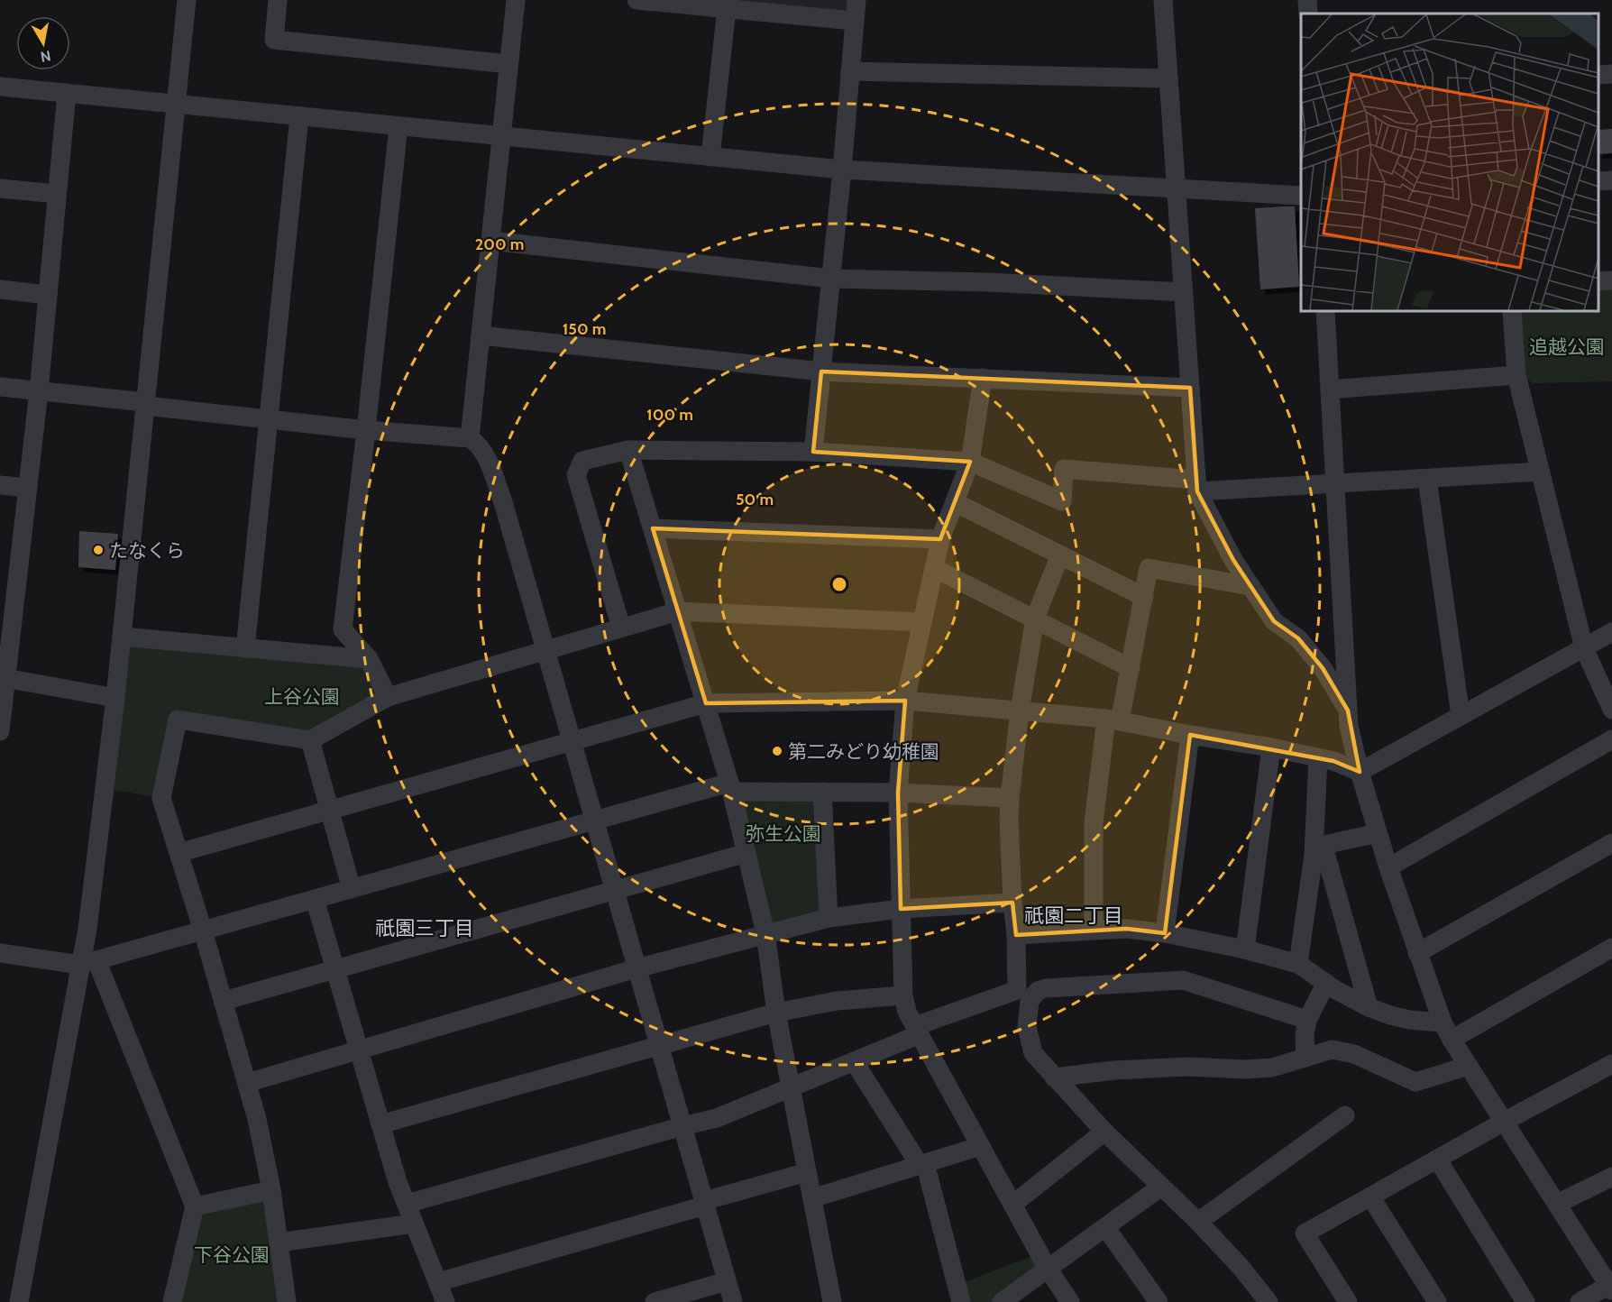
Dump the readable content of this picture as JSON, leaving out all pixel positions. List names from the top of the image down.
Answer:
{
  "districts": ["祇園二丁目", "祇園三丁目"],
  "parks": [
    "追越公園",
    "上谷公園",
    "弥生公園",
    "下谷公園"
  ],
  "places": ["たなくら", "第二みどり幼稚園"],
  "north": "bottom",
  "rings": [
    "200 m",
    "150 m",
    "100 m",
    "50 m"
  ]
}
